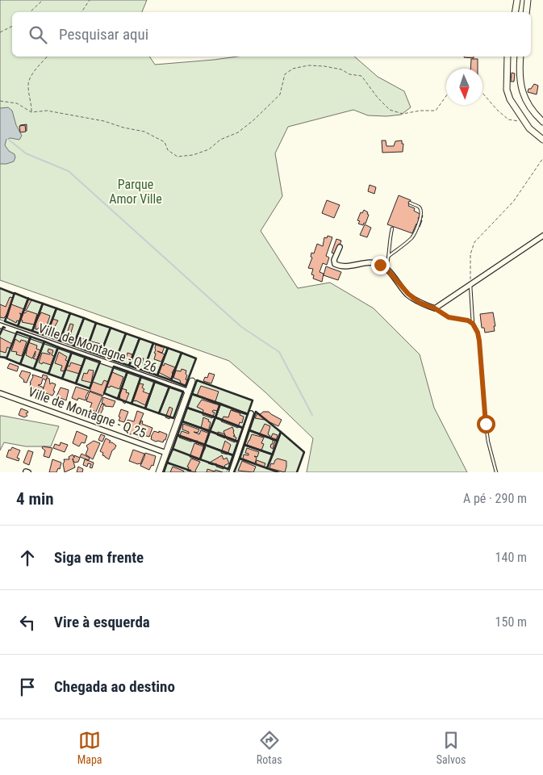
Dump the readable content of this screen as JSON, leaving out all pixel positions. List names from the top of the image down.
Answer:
{
  "streets": {
    "street": ["Ville de Montagne - Q 26", "Ville de Montagne - Q 25"]
  },
  "parks": ["Parque Amor Ville"],
  "north": "bottom",
  "page": {
    "search": "Pesquisar aqui",
    "heading": ["4 min", "A pé · 290 m"],
    "list": [
      ["Siga em frente", "140 m"],
      ["Vire à esquerda", "150 m"],
      "Chegada ao destino"
    ],
    "nav": ["Mapa", "Rotas", "Salvos"]
  }
}
